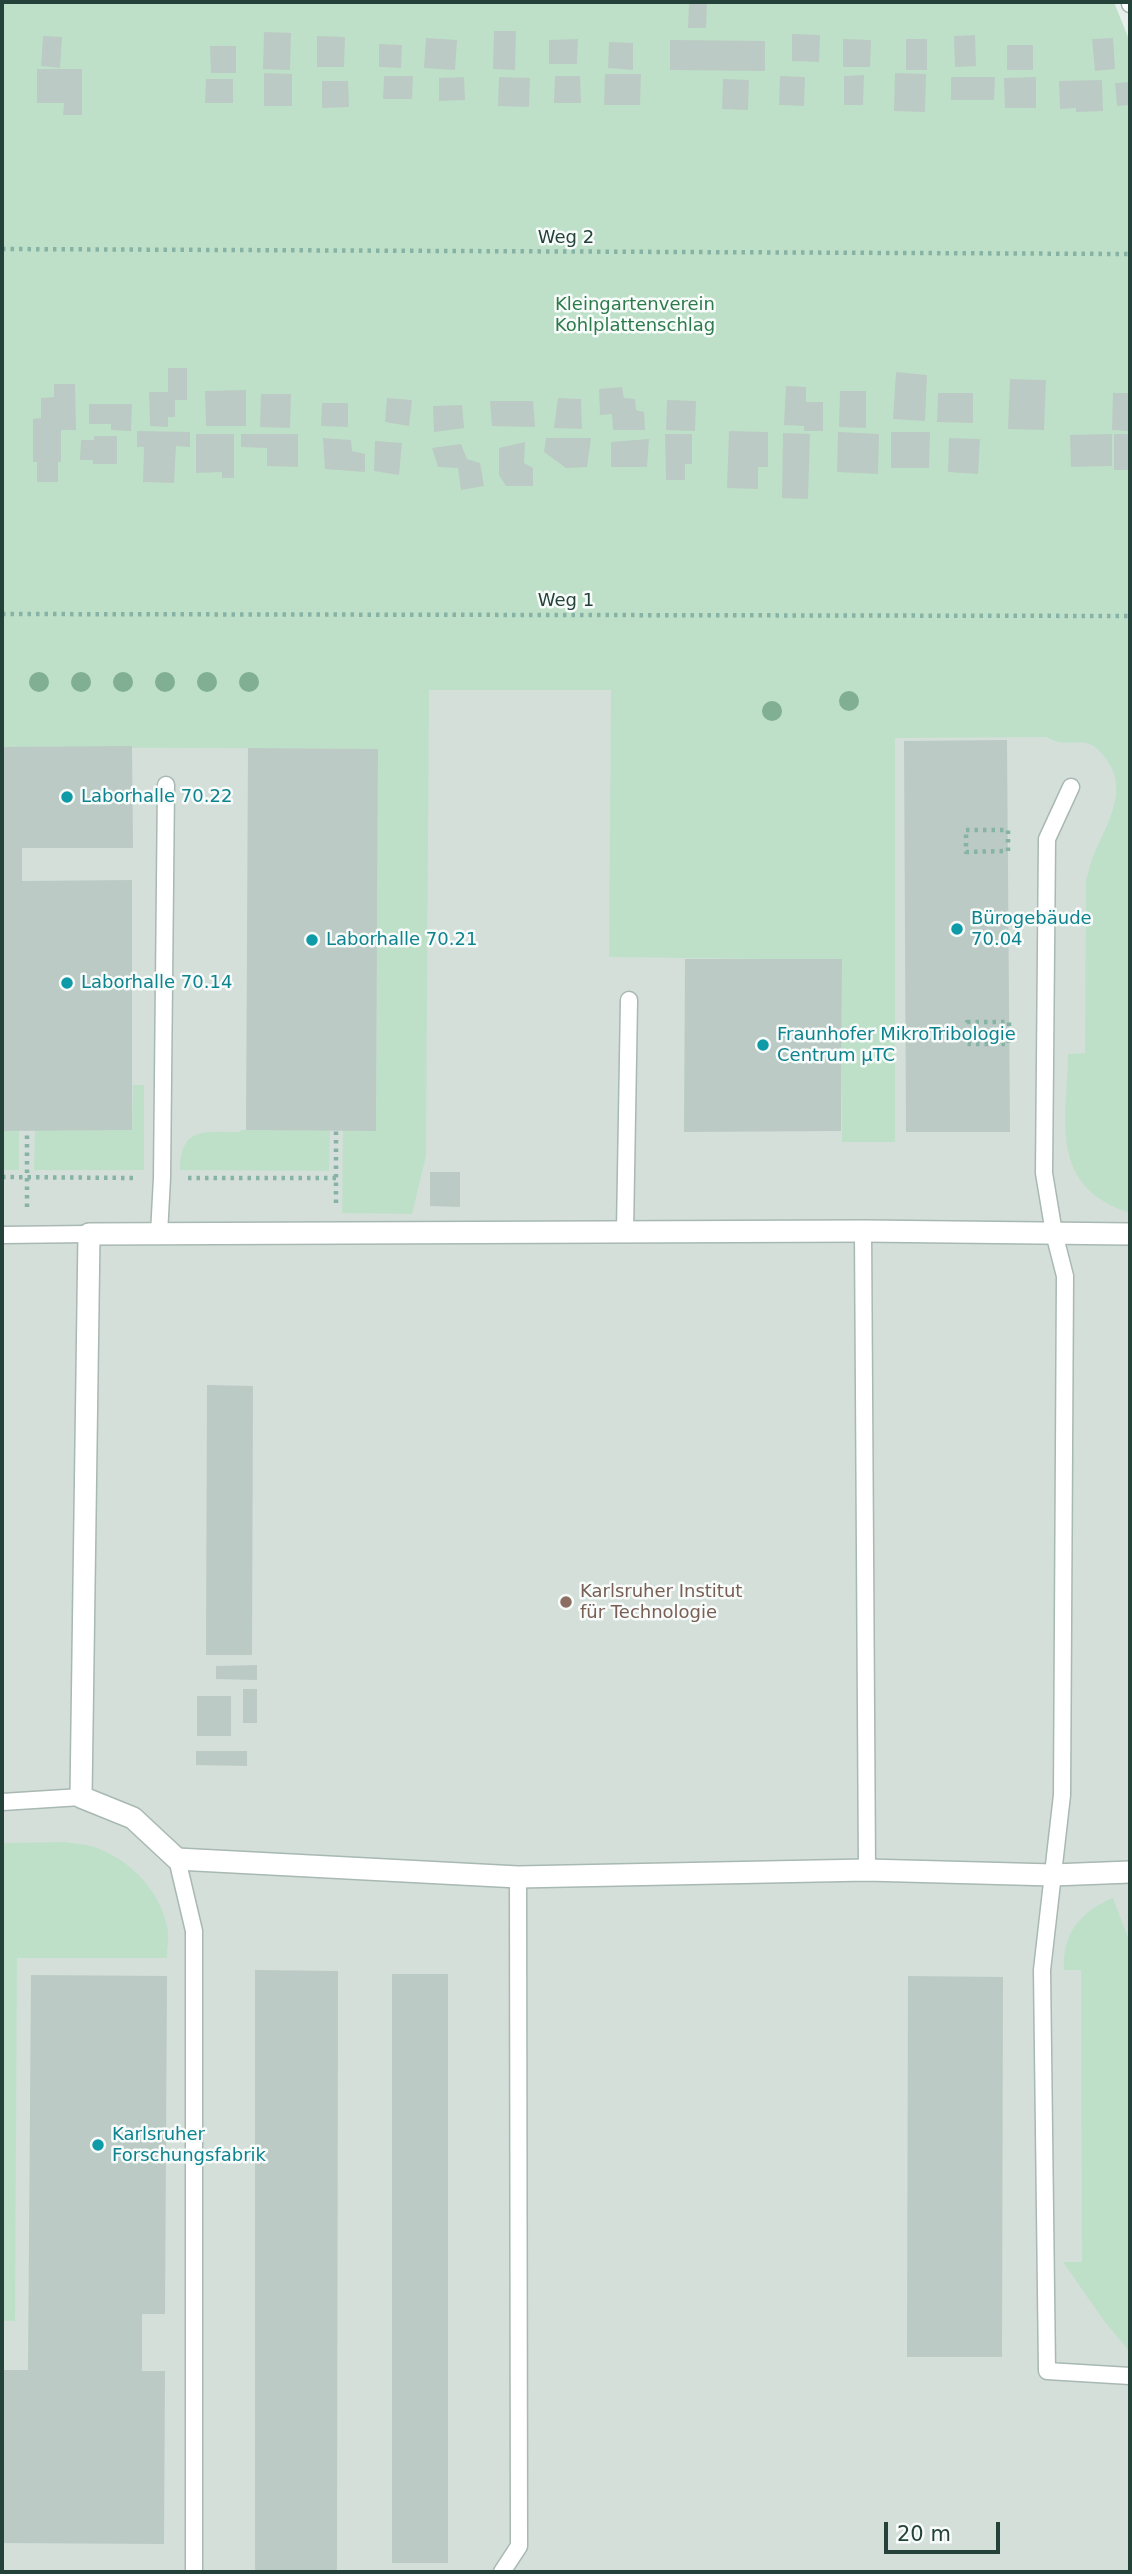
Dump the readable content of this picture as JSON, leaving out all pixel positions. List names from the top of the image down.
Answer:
{
  "streets": {
    "path": ["Weg 2", "Weg 1"]
  },
  "parks": ["Kleingartenverein Kohlplattenschlag"],
  "places": [
    "Laborhalle 70.22",
    "Bürogebäude 70.04",
    "Laborhalle 70.21",
    "Laborhalle 70.14",
    "Fraunhofer MikroTribologie Centrum µTC",
    "Karlsruher Institut für Technologie",
    "Karlsruher Forschungsfabrik"
  ],
  "scale_bar": "20 m"
}
